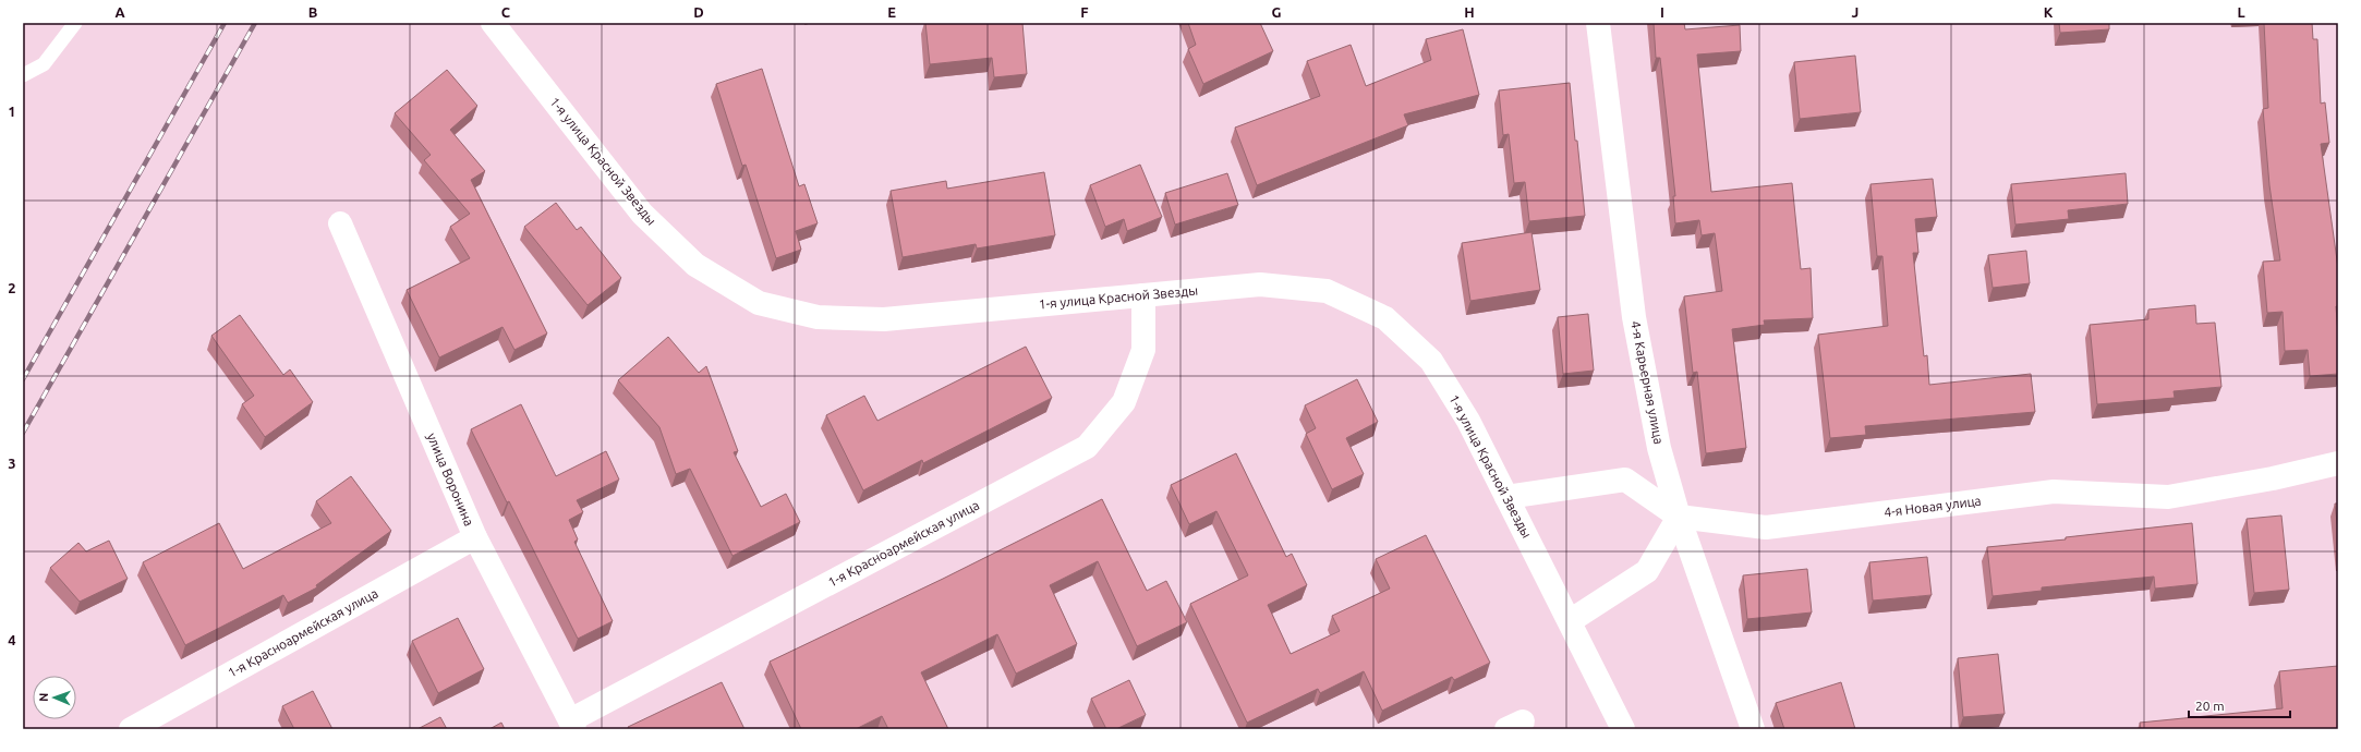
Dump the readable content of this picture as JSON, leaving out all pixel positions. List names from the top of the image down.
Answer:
{
  "streets": {
    "street": [
      "1-я улица Красной Звезды",
      "4-я Карьерная улица",
      "улица Воронина",
      "4-я Новая улица",
      "1-я Красноармейская улица"
    ]
  },
  "crossings": [
    ["1-я улица Красной Звезды", "1-я Красноармейская улица"],
    ["4-я Карьерная улица", "4-я Новая улица"],
    ["улица Воронина", "1-я Красноармейская улица"]
  ],
  "scale_bar": "20 m",
  "north": "left",
  "grid": {
    "columns": [
      "A",
      "B",
      "C",
      "D",
      "E",
      "F",
      "G",
      "H",
      "I",
      "J",
      "K",
      "L"
    ],
    "rows": [
      "1",
      "2",
      "3",
      "4"
    ]
  }
}
